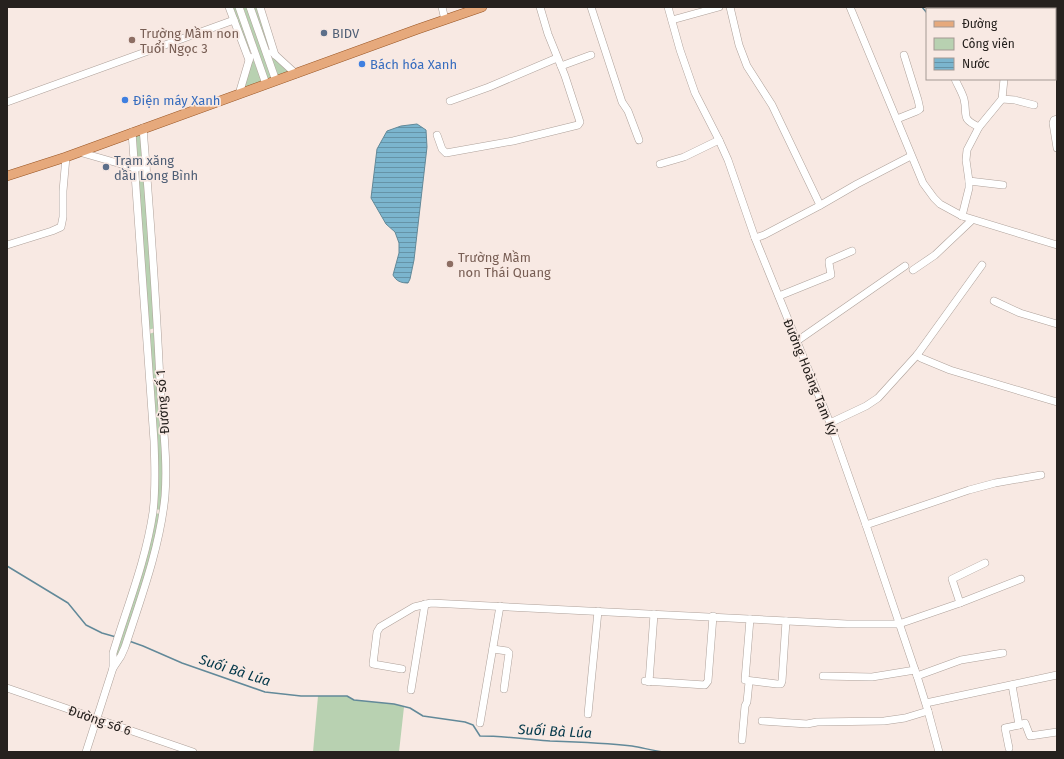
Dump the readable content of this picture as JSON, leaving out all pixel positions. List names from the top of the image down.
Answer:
{
  "streets": {
    "street": ["Đường Hoàng Tam Kỳ", "Đường số 1", "Đường số 6"]
  },
  "crossings": [
    ["Đường số 1", "Đường số 6"]
  ],
  "water": ["Suối Bà Lúa"],
  "places": [
    "BIDV",
    "Trường Mầm non Tuổi Ngọc 3",
    "Bách hóa Xanh",
    "Điện máy Xanh",
    "Trạm xăng dầu Long Bình",
    "Trường Mầm non Thái Quang"
  ],
  "legend": ["Đường", "Công viên", "Nước"]
}
